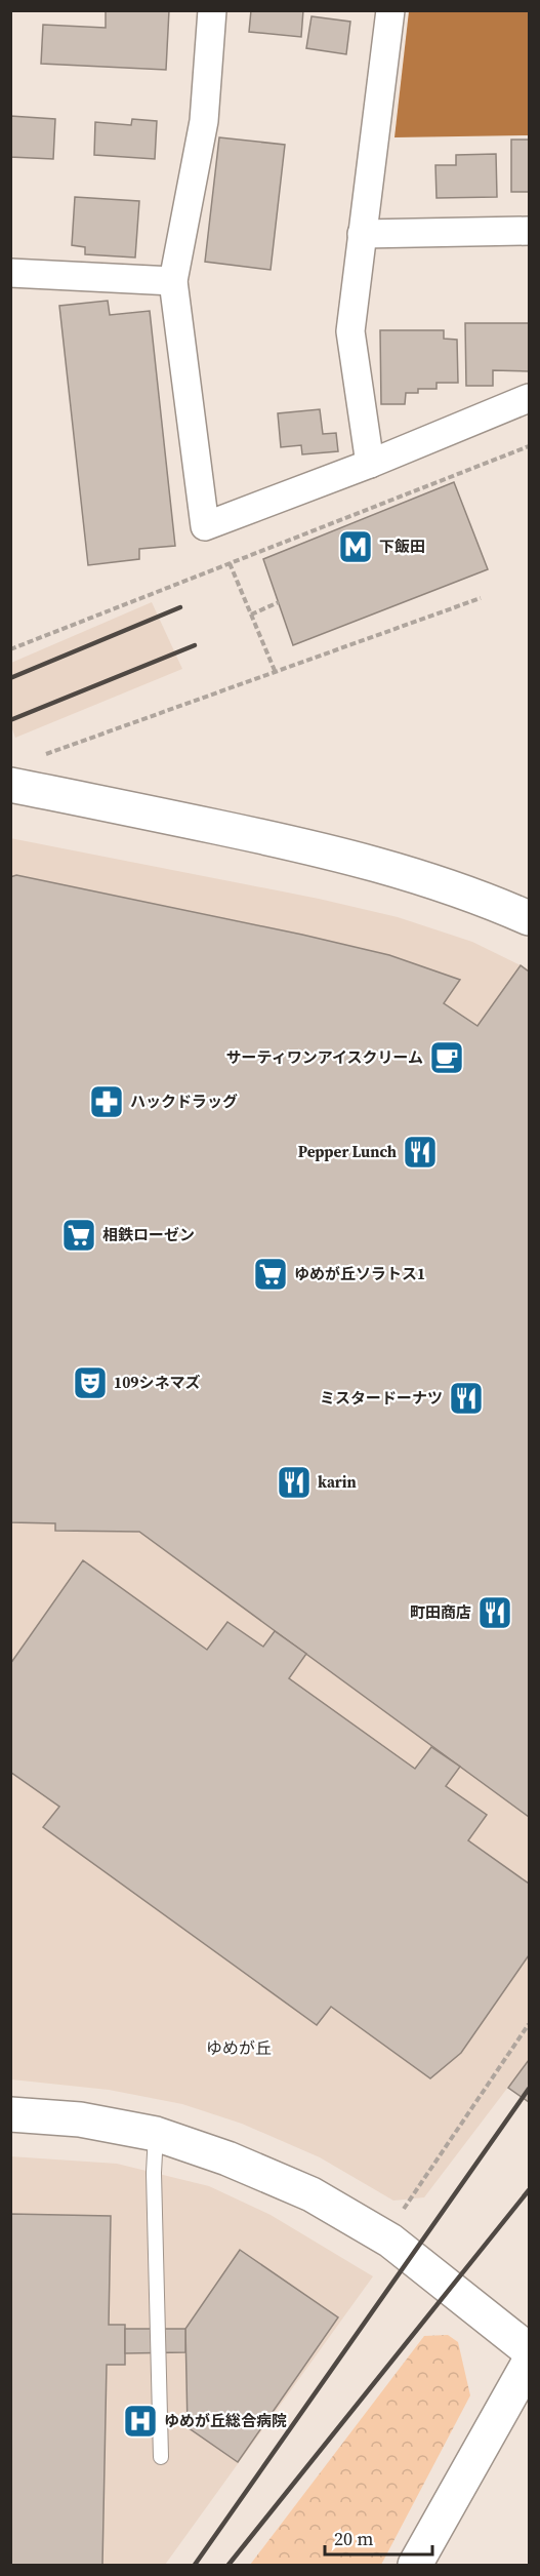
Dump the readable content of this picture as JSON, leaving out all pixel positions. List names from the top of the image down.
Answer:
{
  "districts": ["ゆめが丘"],
  "places": {
    "metro station": ["下飯田"],
    "cafe": ["サーティワンアイスクリーム"],
    "pharmacy": ["ハックドラッグ"],
    "restaurant": [
      "Pepper Lunch",
      "ミスタードーナツ",
      "karin",
      "町田商店"
    ],
    "supermarket": ["相鉄ローゼン", "ゆめが丘ソラトス1"],
    "theatre": ["109シネマズ"],
    "hospital": ["ゆめが丘総合病院"]
  },
  "scale_bar": "20 m"
}
